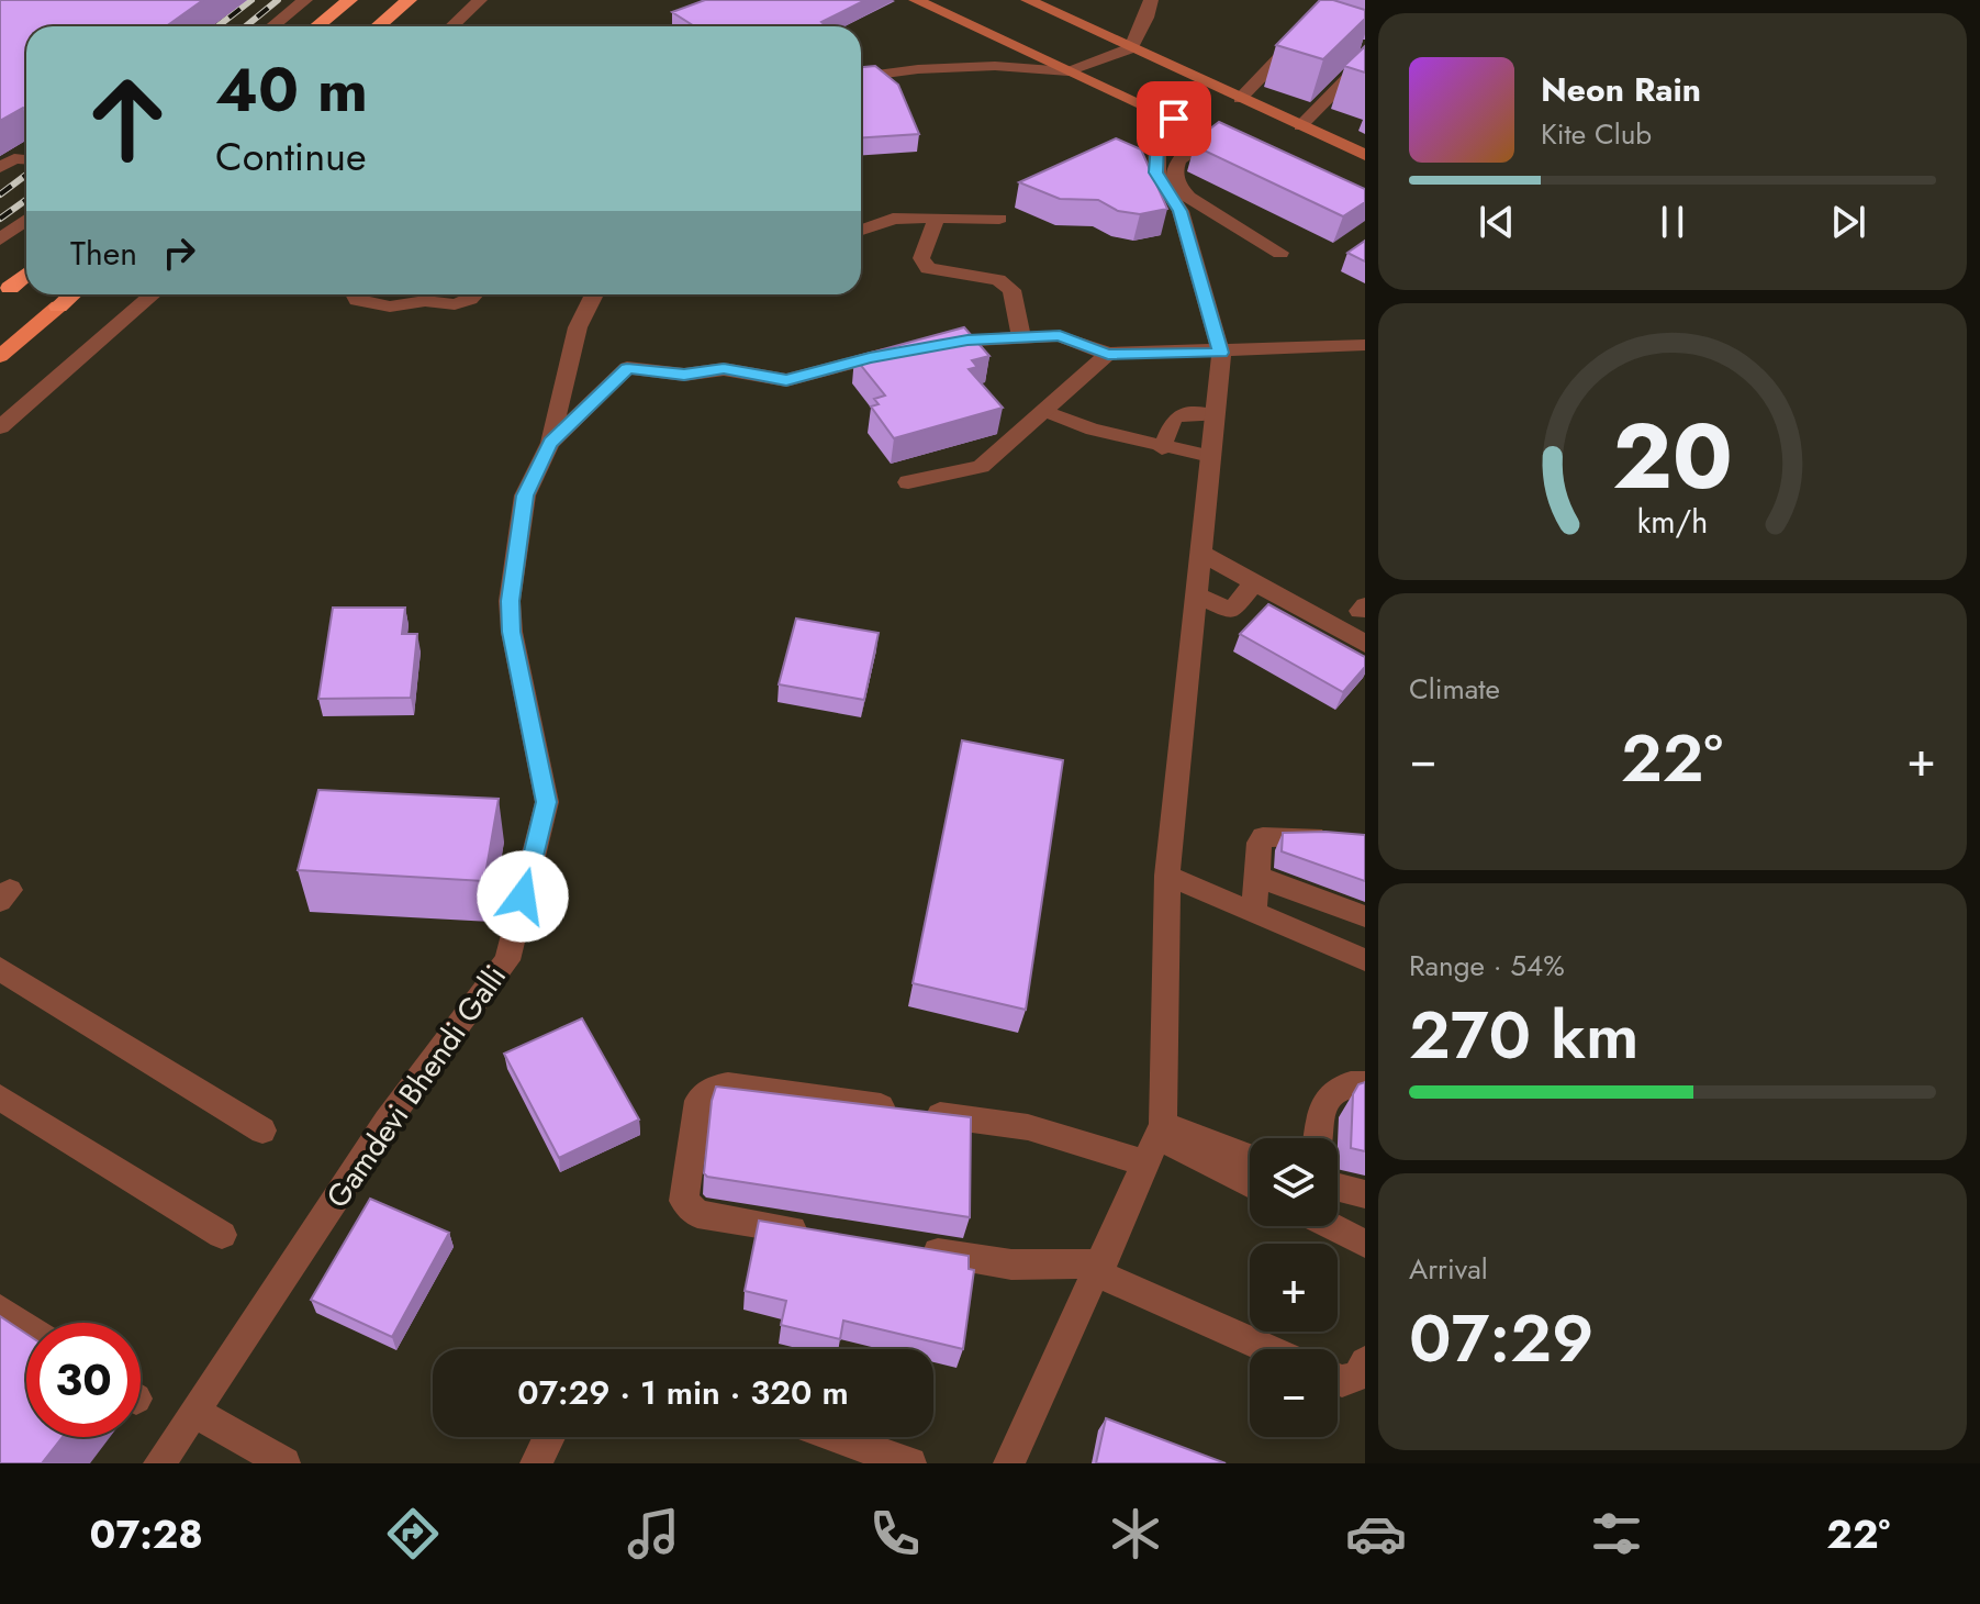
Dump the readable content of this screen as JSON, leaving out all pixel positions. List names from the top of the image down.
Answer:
{
  "streets": {
    "street": ["Gamdevi Bhendi Galli"]
  },
  "page": {
    "turn": ["40 m", "Continue"],
    "song": ["Neon Rain", "Kite Club"],
    "then": "Then",
    "tile": [
      "Climate",
      ["Range · 54%", "270 km"],
      ["Arrival", "07:29"]
    ],
    "heat": ["−", "22°", "+"],
    "map_buttons": ["+", "−"],
    "limit": "30",
    "trip": "07:29 · 1 min · 320 m",
    "tabs": ["07:28", "22°"],
    "gauge": ["20", "km/h"]
  }
}
